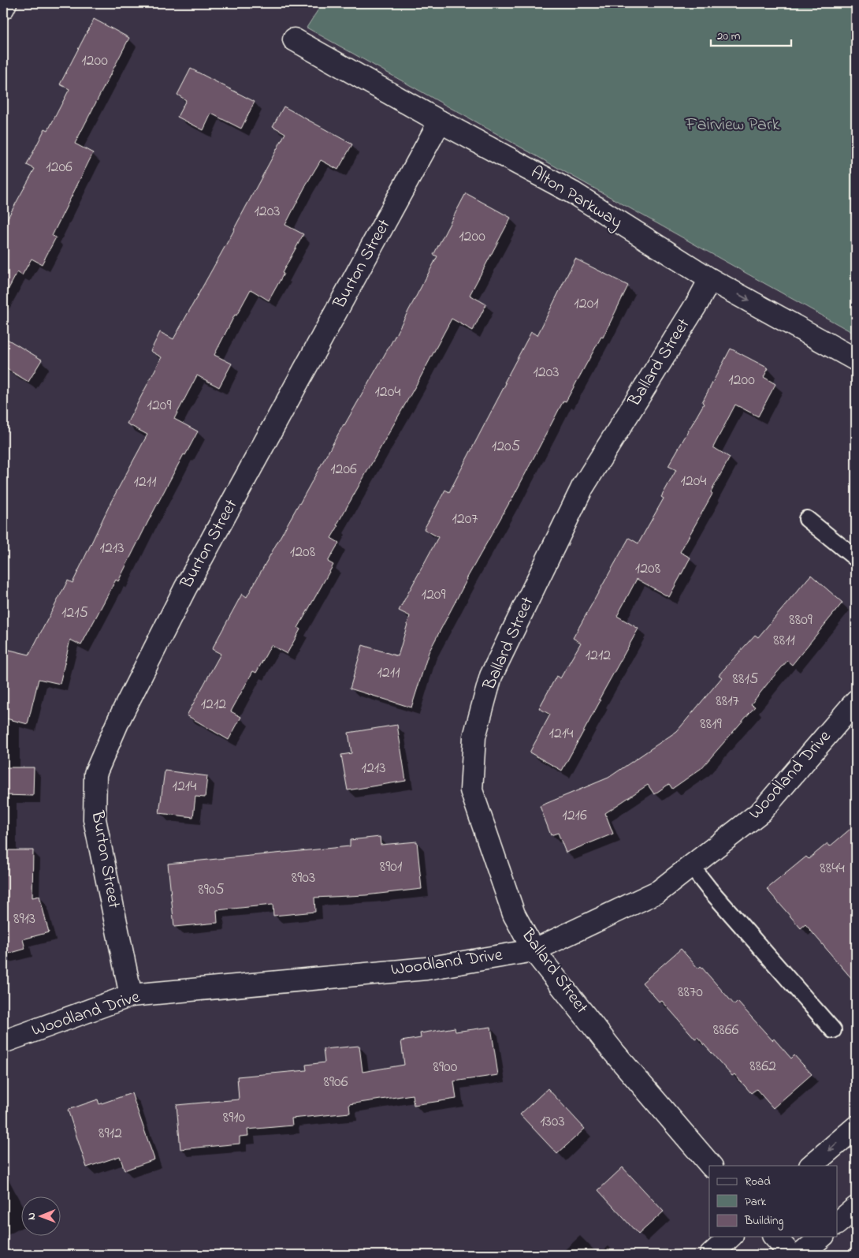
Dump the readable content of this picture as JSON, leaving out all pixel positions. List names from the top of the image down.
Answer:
{
  "streets": {
    "street": [
      "Alton Parkway",
      "Burton Street",
      "Ballard Street",
      "Woodland Drive"
    ]
  },
  "crossings": [
    ["Alton Parkway", "Burton Street"],
    ["Alton Parkway", "Ballard Street"],
    ["Burton Street", "Woodland Drive"],
    ["Ballard Street", "Woodland Drive"]
  ],
  "parks": ["Fairview Park"],
  "house_numbers": [
    "1200",
    "1206",
    "1203",
    "1200",
    "1201",
    "1203",
    "1200",
    "1204",
    "1209",
    "1205",
    "1206",
    "1204",
    "1211",
    "1207",
    "1213",
    "1208",
    "1208",
    "1209",
    "1215",
    "8809",
    "8811",
    "1212",
    "1211",
    "8815",
    "8817",
    "1212",
    "8819",
    "1214",
    "1213",
    "1214",
    "1216",
    "8901",
    "8844",
    "8903",
    "8905",
    "8913",
    "8870",
    "8866",
    "8862",
    "8900",
    "8906",
    "8910",
    "1303",
    "8912"
  ],
  "legend": ["Road", "Park", "Building"],
  "scale_bar": "20 m",
  "north": "left"
}
